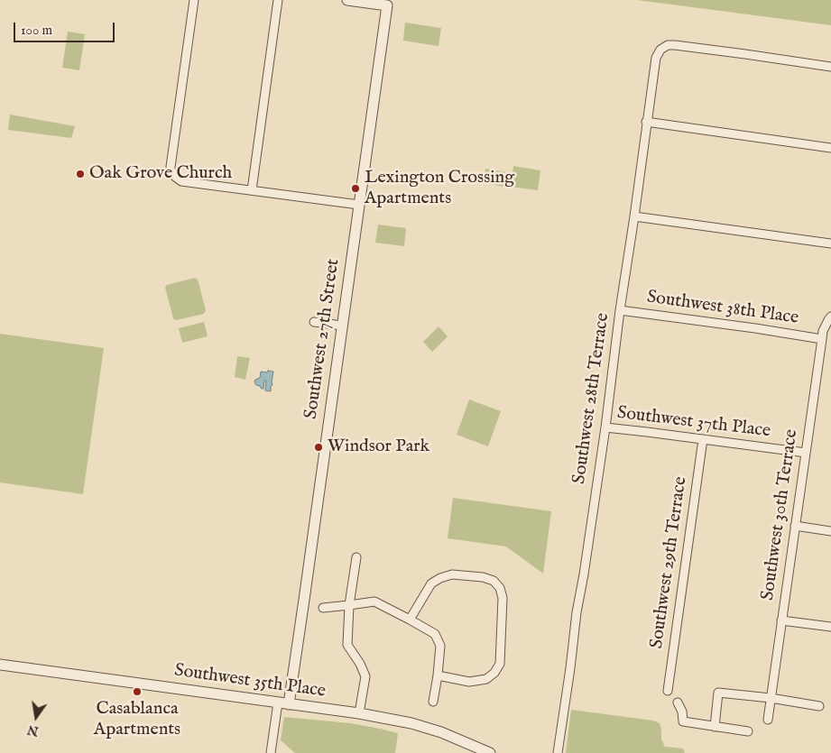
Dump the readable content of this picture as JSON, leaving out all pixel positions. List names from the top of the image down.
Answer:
{
  "streets": {
    "street": [
      "Southwest 38th Place",
      "Southwest 27th Street",
      "Southwest 28th Terrace",
      "Southwest 37th Place",
      "Southwest 30th Terrace",
      "Southwest 29th Terrace",
      "Southwest 35th Place"
    ]
  },
  "crossings": [
    ["Southwest 38th Place", "Southwest 28th Terrace"],
    ["Southwest 38th Place", "Southwest 30th Terrace"],
    ["Southwest 27th Street", "Southwest 35th Place"],
    ["Southwest 28th Terrace", "Southwest 37th Place"],
    ["Southwest 37th Place", "Southwest 30th Terrace"],
    ["Southwest 37th Place", "Southwest 29th Terrace"]
  ],
  "places": [
    "Oak Grove Church",
    "Lexington Crossing Apartments",
    "Windsor Park",
    "Casablanca Apartments"
  ],
  "scale_bar": "100 m",
  "north": "bottom"
}
